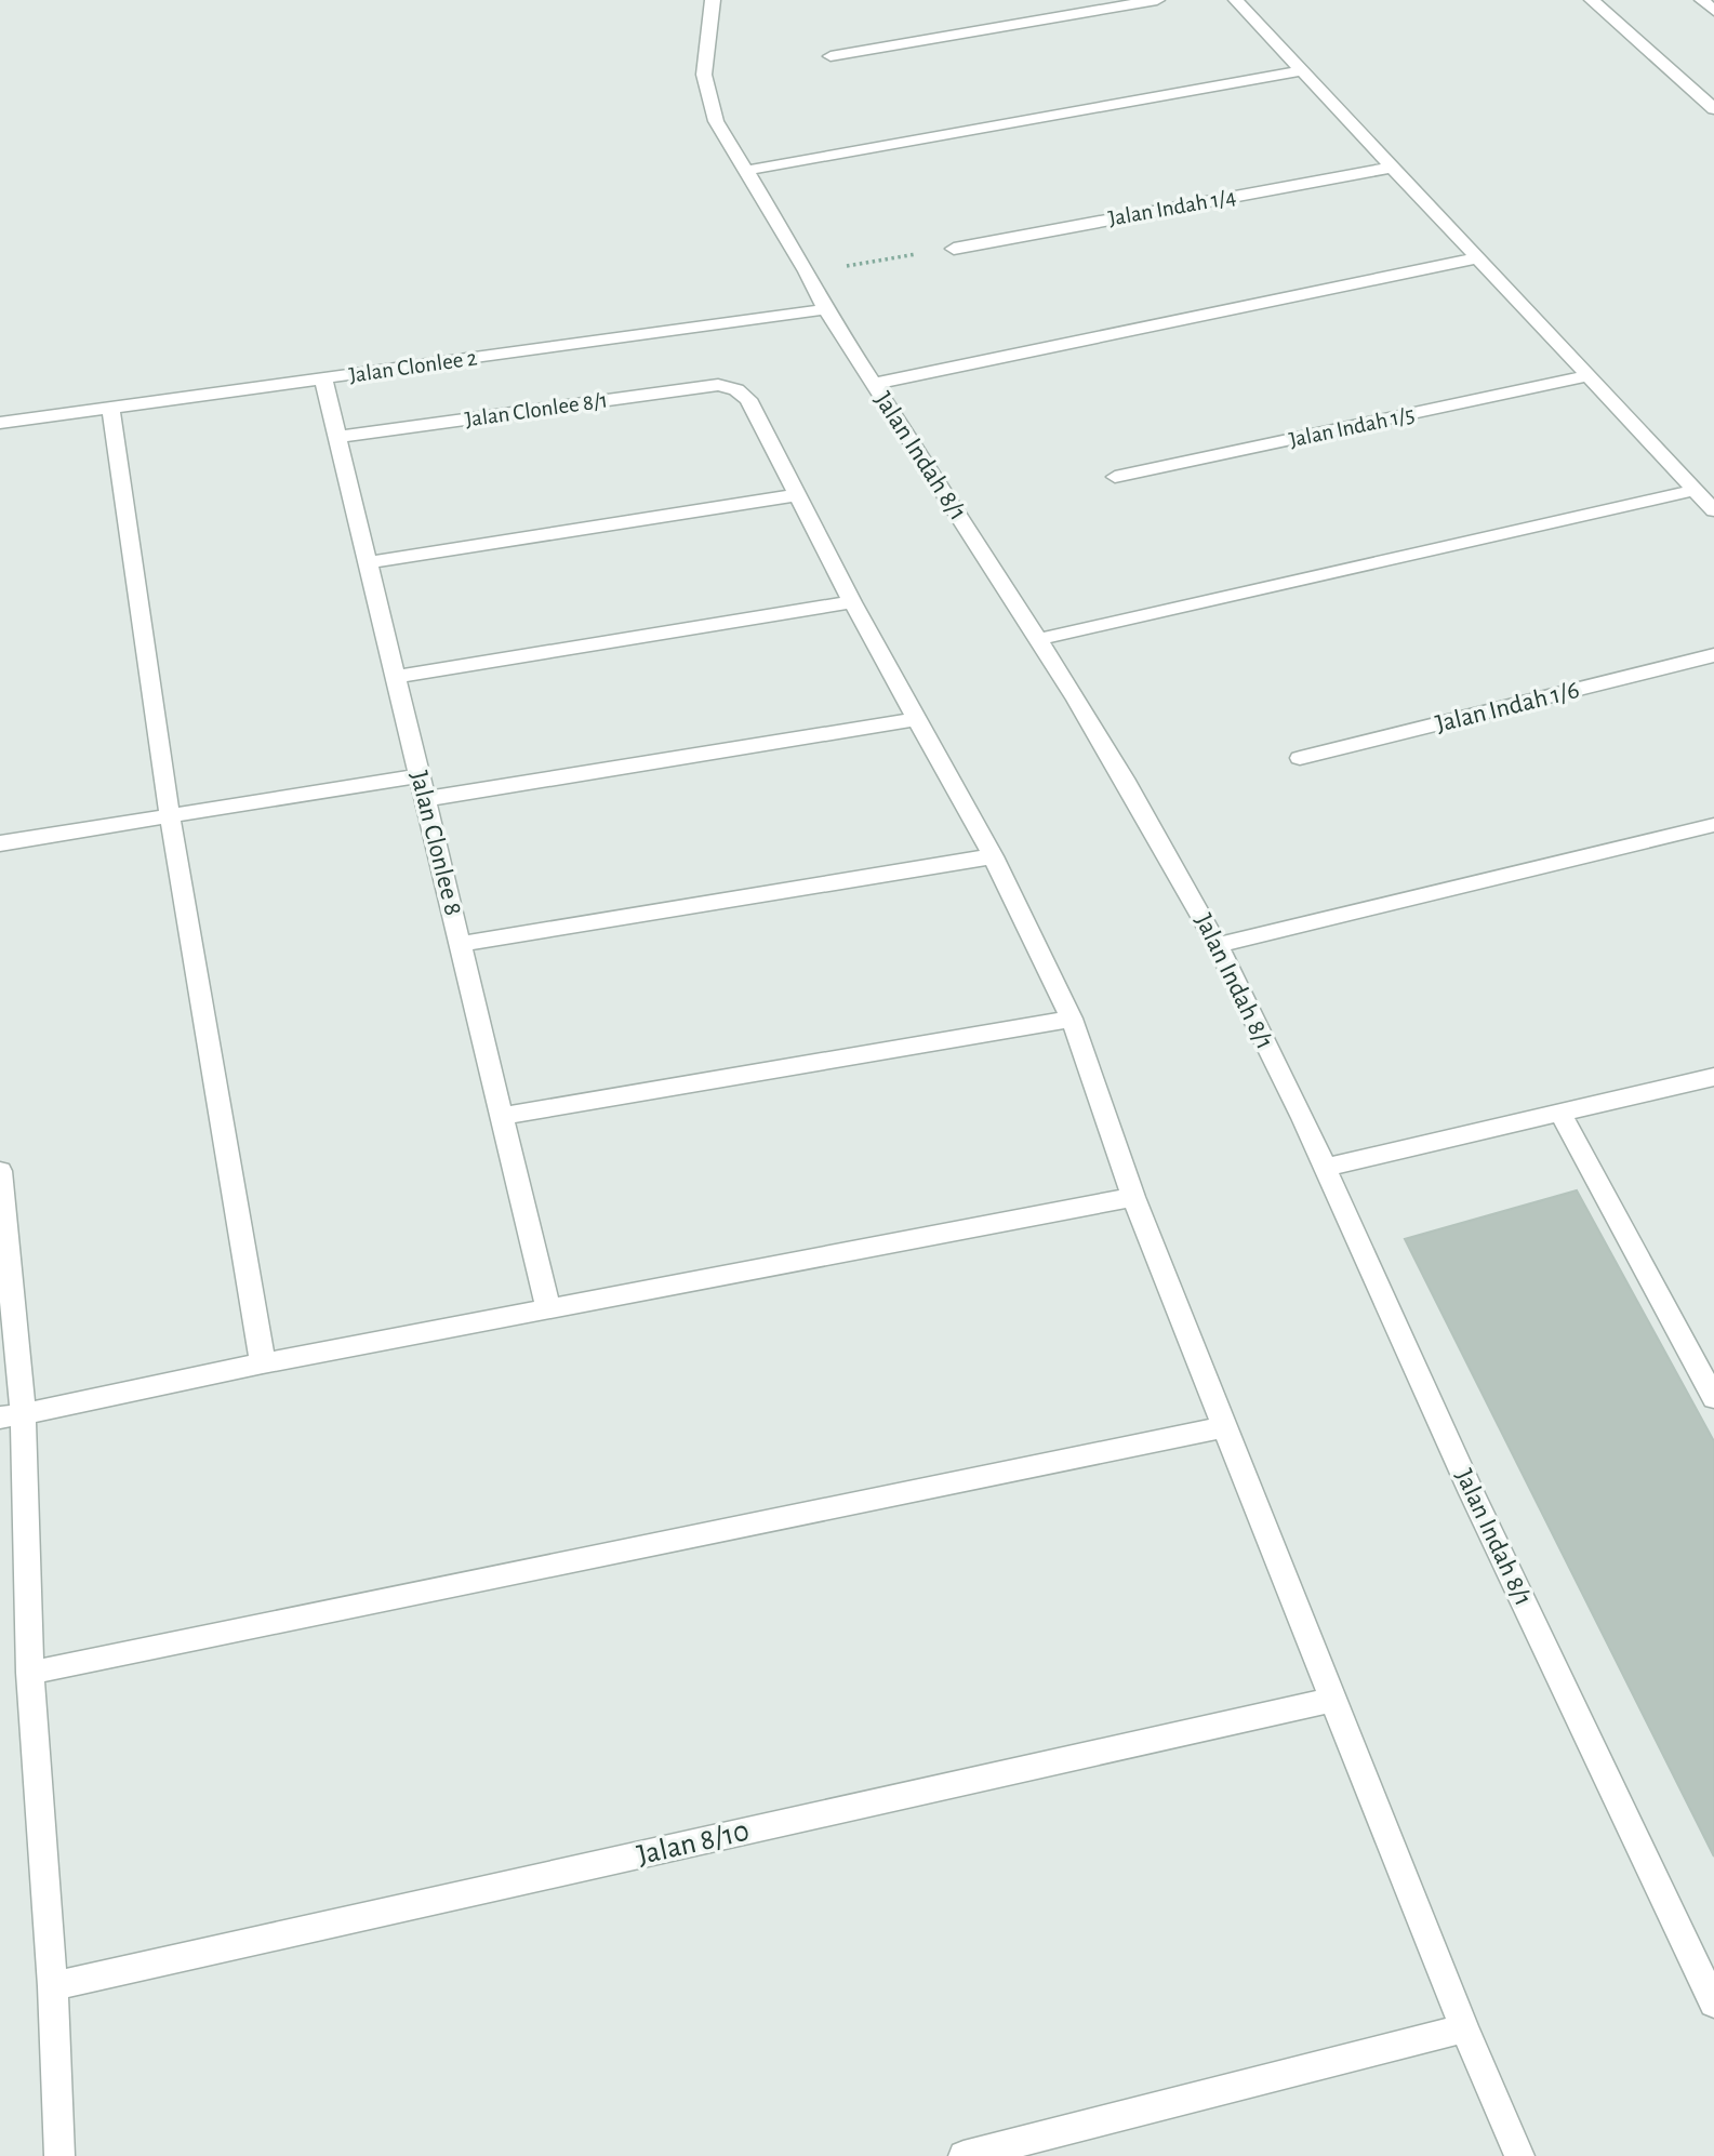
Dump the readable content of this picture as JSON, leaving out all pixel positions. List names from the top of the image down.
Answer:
{
  "streets": {
    "street": [
      "Jalan Indah 1/4",
      "Jalan Clonlee 2",
      "Jalan Clonlee 8/1",
      "Jalan Indah 1/5",
      "Jalan Indah 8/1",
      "Jalan Indah 1/6",
      "Jalan Clonlee 8",
      "Jalan 8/10"
    ]
  },
  "crossings": [
    ["Jalan Clonlee 2", "Jalan Indah 8/1"],
    ["Jalan Clonlee 2", "Jalan Clonlee 8"],
    ["Jalan Clonlee 8/1", "Jalan Clonlee 8"]
  ]
}
